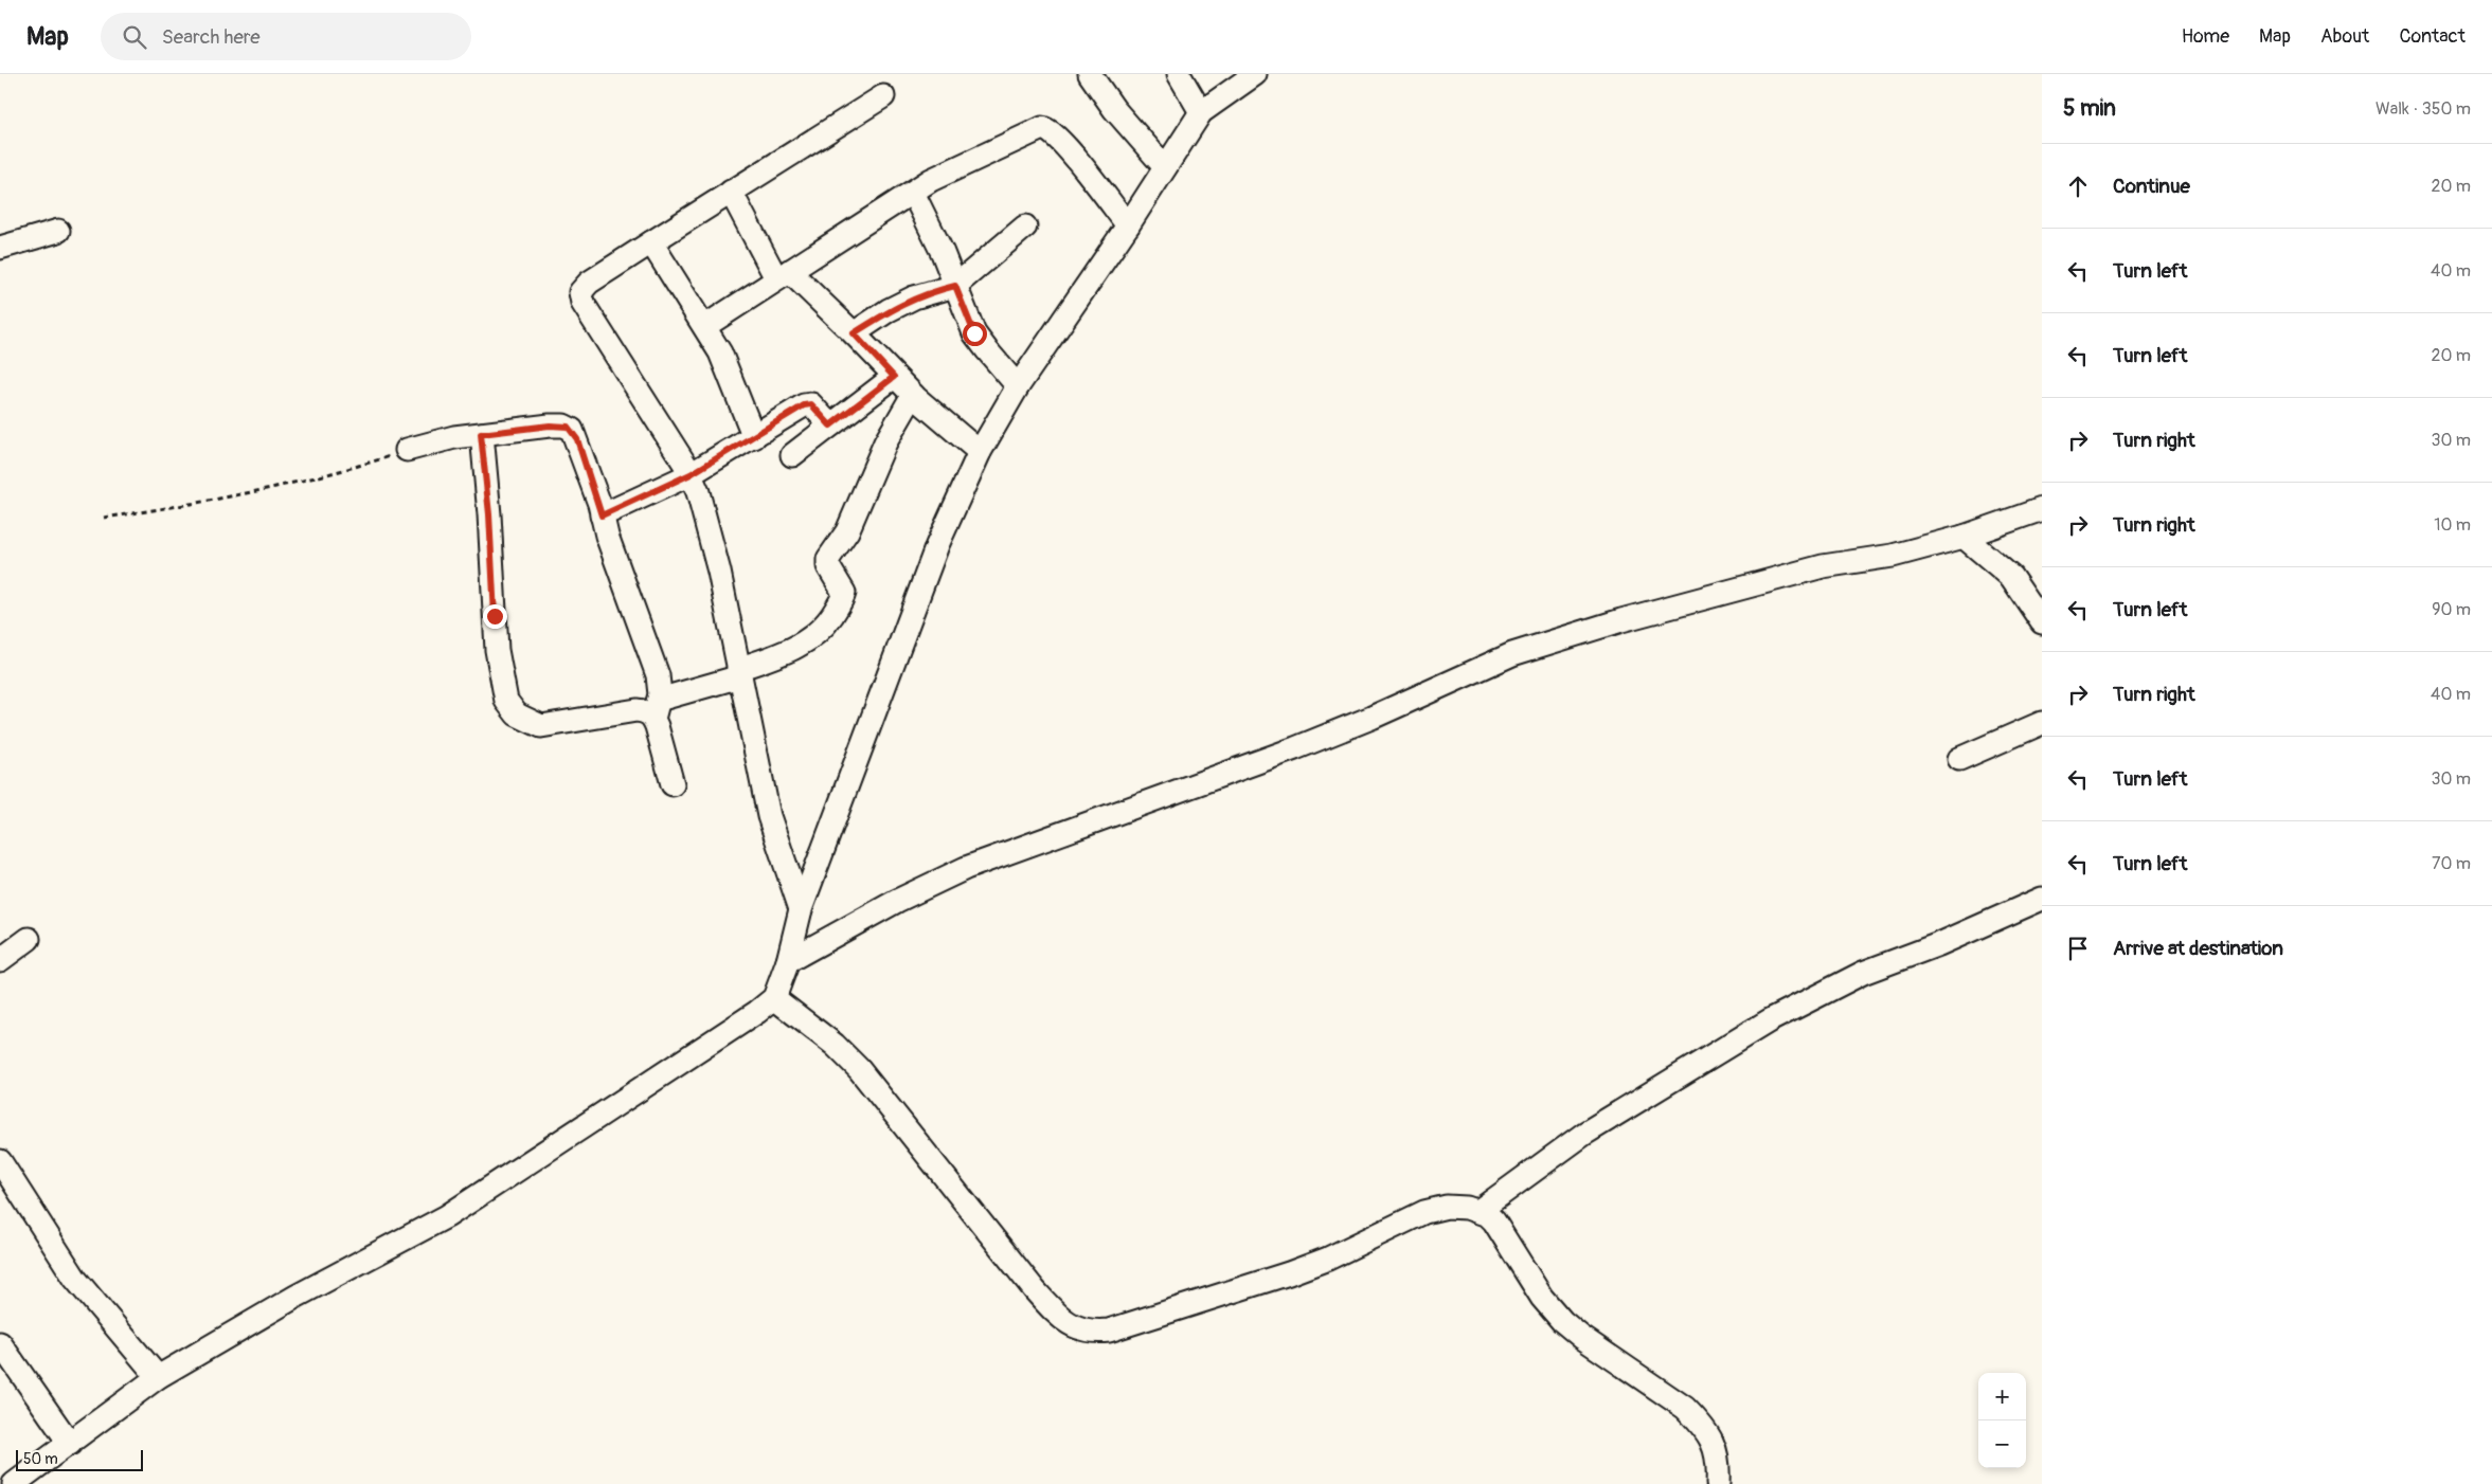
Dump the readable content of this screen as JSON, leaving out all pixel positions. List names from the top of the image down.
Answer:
{
  "scale_bar": "50 m",
  "page": {
    "header": "Map",
    "search": "Search here",
    "nav": [
      "Home",
      "Map",
      "About",
      "Contact"
    ],
    "heading": ["5 min", "Walk · 350 m"],
    "list": [
      ["Continue", "20 m"],
      ["Turn left", "40 m"],
      ["Turn left", "20 m"],
      ["Turn right", "30 m"],
      ["Turn right", "10 m"],
      ["Turn left", "90 m"],
      ["Turn right", "40 m"],
      ["Turn left", "30 m"],
      ["Turn left", "70 m"],
      "Arrive at destination"
    ],
    "map_buttons": ["+", "−"],
    "scale": "50 m"
  }
}
